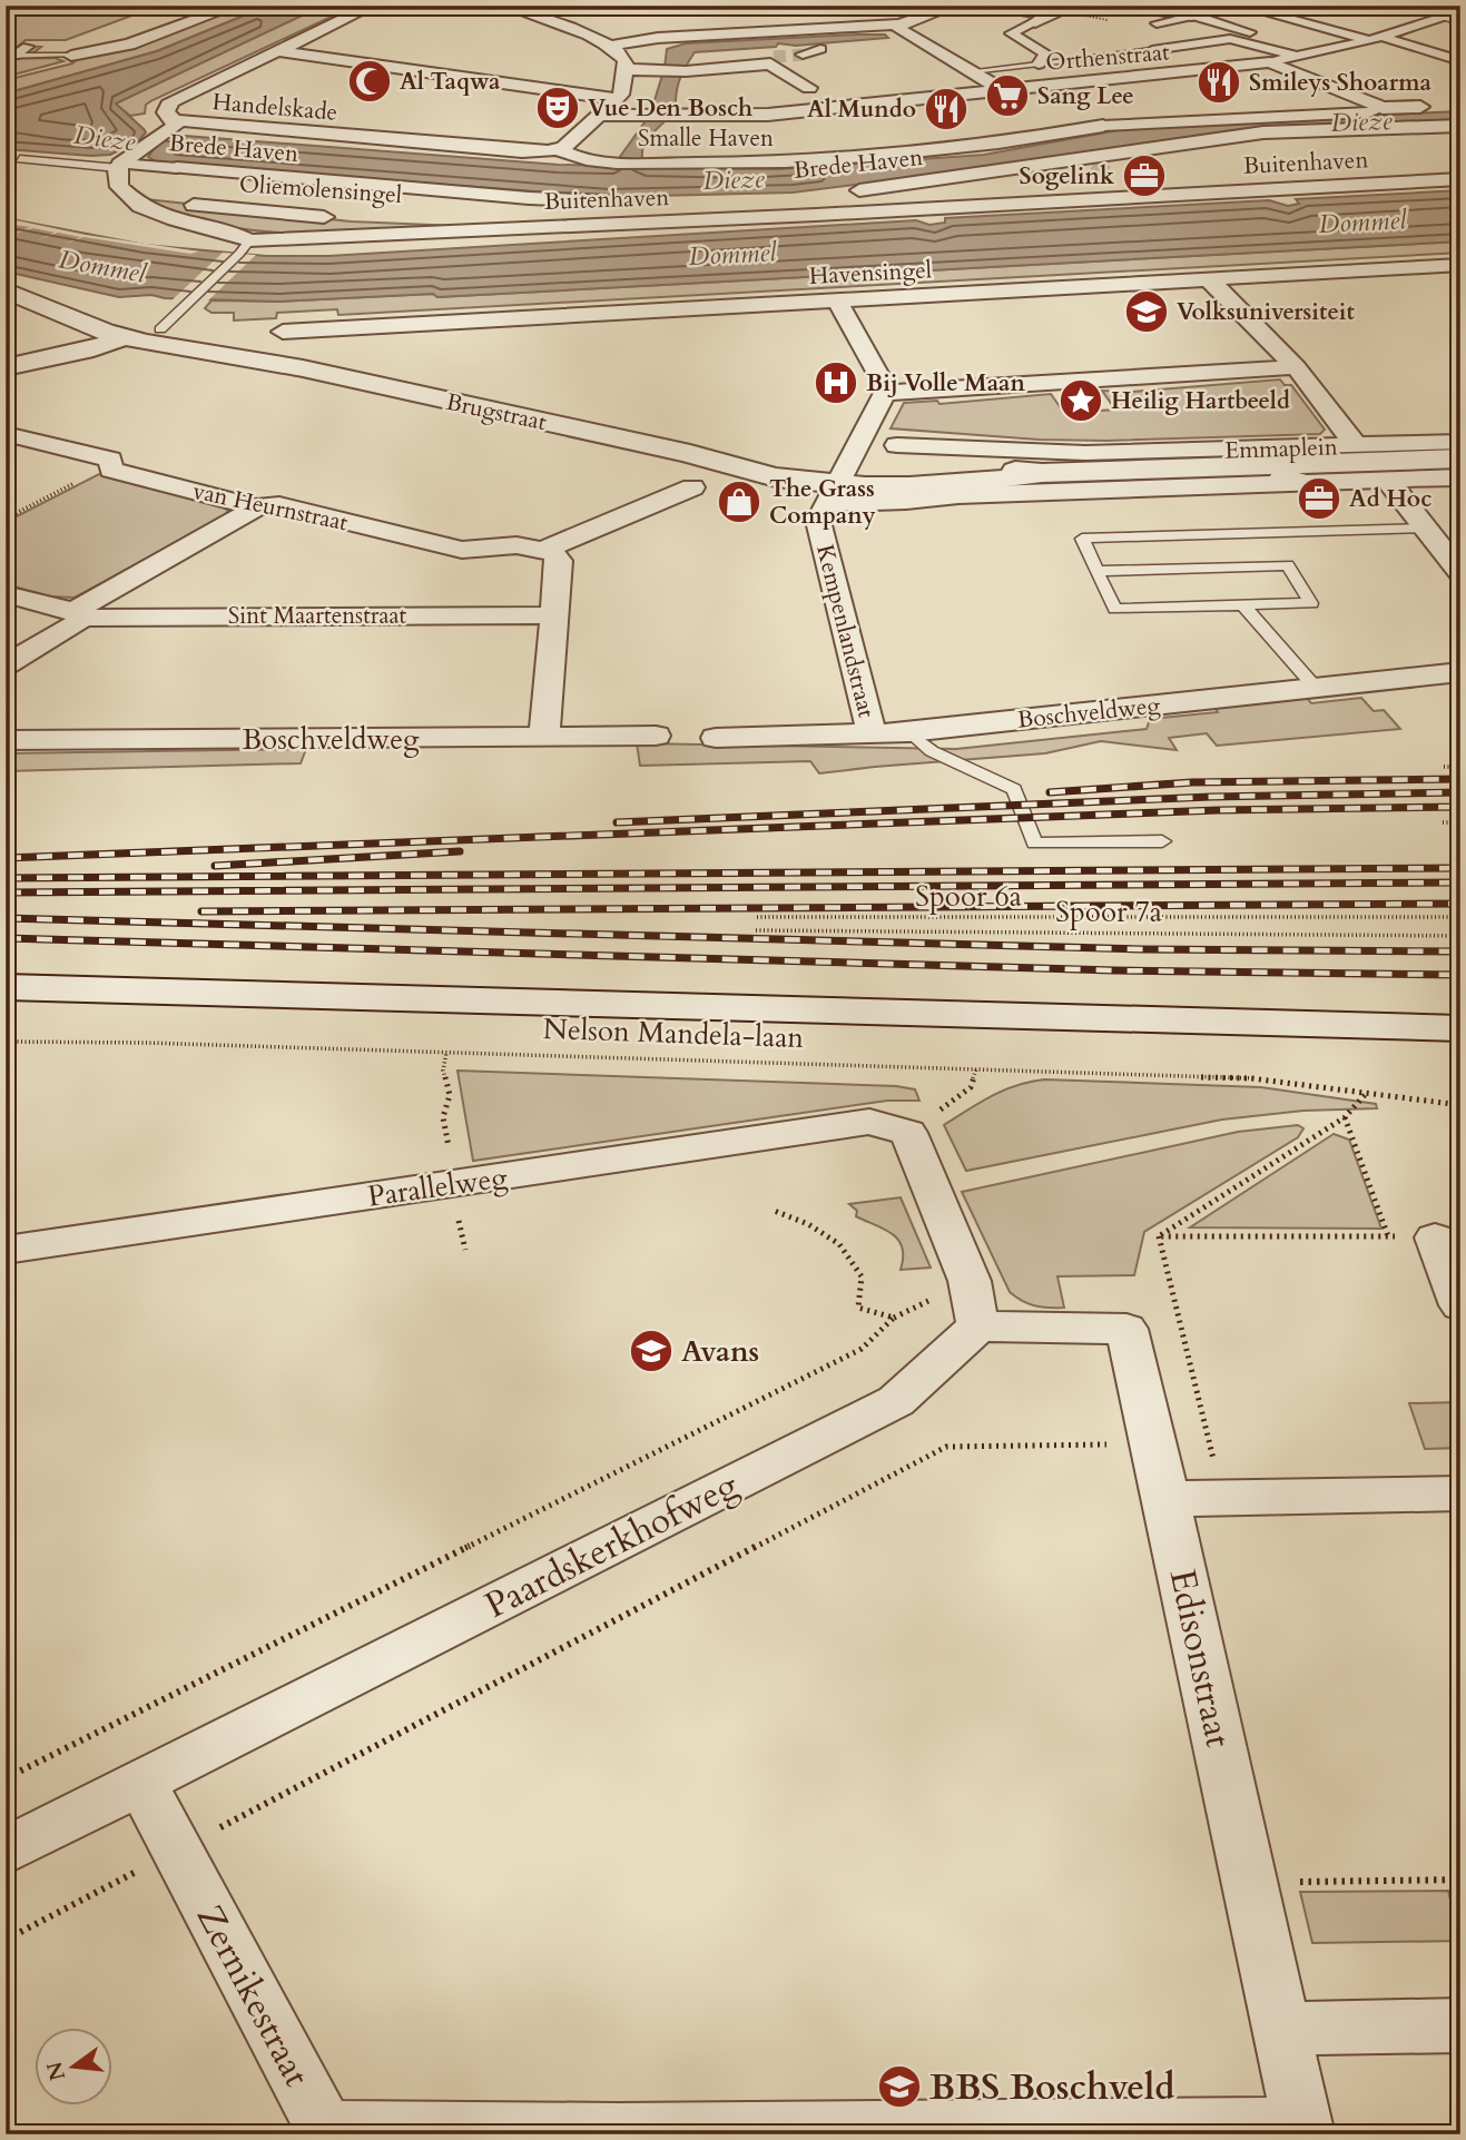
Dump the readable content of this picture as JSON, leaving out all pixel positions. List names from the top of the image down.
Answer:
{
  "streets": {
    "street": [
      "Orthenstraat",
      "Handelskade",
      "Smalle Haven",
      "Brede Haven",
      "Buitenhaven",
      "Oliemolensingel",
      "Havensingel",
      "Brugstraat",
      "Emmaplein",
      "van Heurnstraat",
      "Sint Maartenstraat",
      "Kempenlandstraat",
      "Boschveldweg",
      "Nelson Mandela-laan",
      "Parallelweg",
      "Paardskerkhofweg",
      "Edisonstraat",
      "Zernikestraat"
    ],
    "path": ["Spoor 6a", "Spoor 7a"]
  },
  "crossings": [
    ["Handelskade", "Smalle Haven"],
    ["Brede Haven", "Oliemolensingel"],
    ["Buitenhaven", "Oliemolensingel"],
    ["Havensingel", "Emmaplein"],
    ["Brugstraat", "Emmaplein"],
    ["Emmaplein", "Kempenlandstraat"],
    ["Kempenlandstraat", "Boschveldweg"],
    ["Paardskerkhofweg", "Edisonstraat"],
    ["Paardskerkhofweg", "Zernikestraat"],
    ["Edisonstraat", "Zernikestraat"]
  ],
  "water": ["Dieze", "Dommel"],
  "places": {
    "mosque": ["Al Taqwa"],
    "restaurant": ["Smileys Shoarma", "Al Mundo"],
    "supermarket": ["Sang Lee"],
    "theatre": ["Vue Den Bosch"],
    "office": ["Sogelink", "Ad Hoc"],
    "school or university": ["Volksuniversiteit", "Avans", "BBS Boschveld"],
    "hospital": ["Bij Volle Maan"],
    "place": ["Heilig Hartbeeld"],
    "shop": ["The Grass Company"]
  },
  "north": "left"
}
